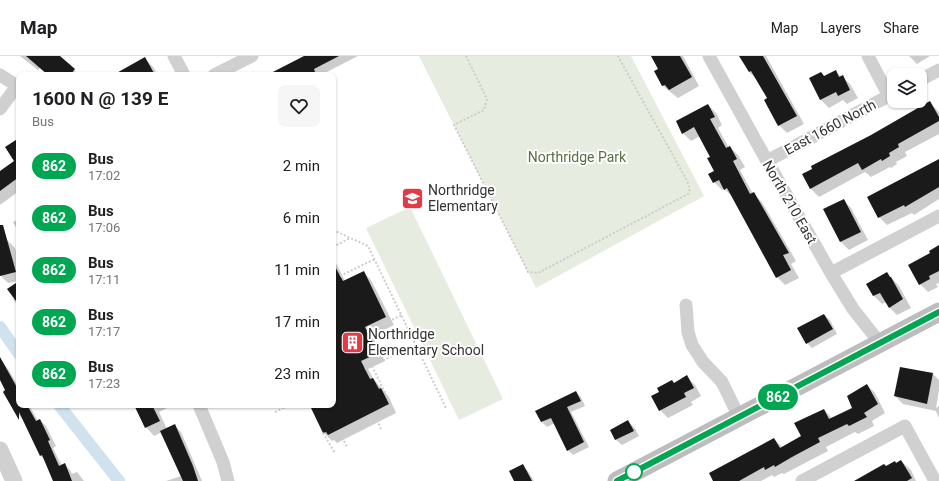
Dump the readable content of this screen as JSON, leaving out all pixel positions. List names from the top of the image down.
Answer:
{
  "streets": {
    "street": ["East 1660 North", "North 210 East"]
  },
  "crossings": [
    ["East 1660 North", "North 210 East"]
  ],
  "parks": ["Northridge Park"],
  "places": {
    "school or university": ["Northridge Elementary"],
    "building": ["Northridge Elementary School"]
  },
  "lines": ["bus line 862"],
  "page": {
    "header": "Map",
    "nav": ["Map", "Layers", "Share"],
    "on_map": "862",
    "heading": ["1600 N @ 139 E", "Bus"],
    "list": [
      {
        "mark": "862",
        "name": "Bus",
        "note": "17:02",
        "value": "2 min"
      },
      {
        "mark": "862",
        "name": "Bus",
        "note": "17:06",
        "value": "6 min"
      },
      {
        "mark": "862",
        "name": "Bus",
        "note": "17:11",
        "value": "11 min"
      },
      {
        "mark": "862",
        "name": "Bus",
        "note": "17:17",
        "value": "17 min"
      },
      {
        "mark": "862",
        "name": "Bus",
        "note": "17:23",
        "value": "23 min"
      }
    ]
  }
}
